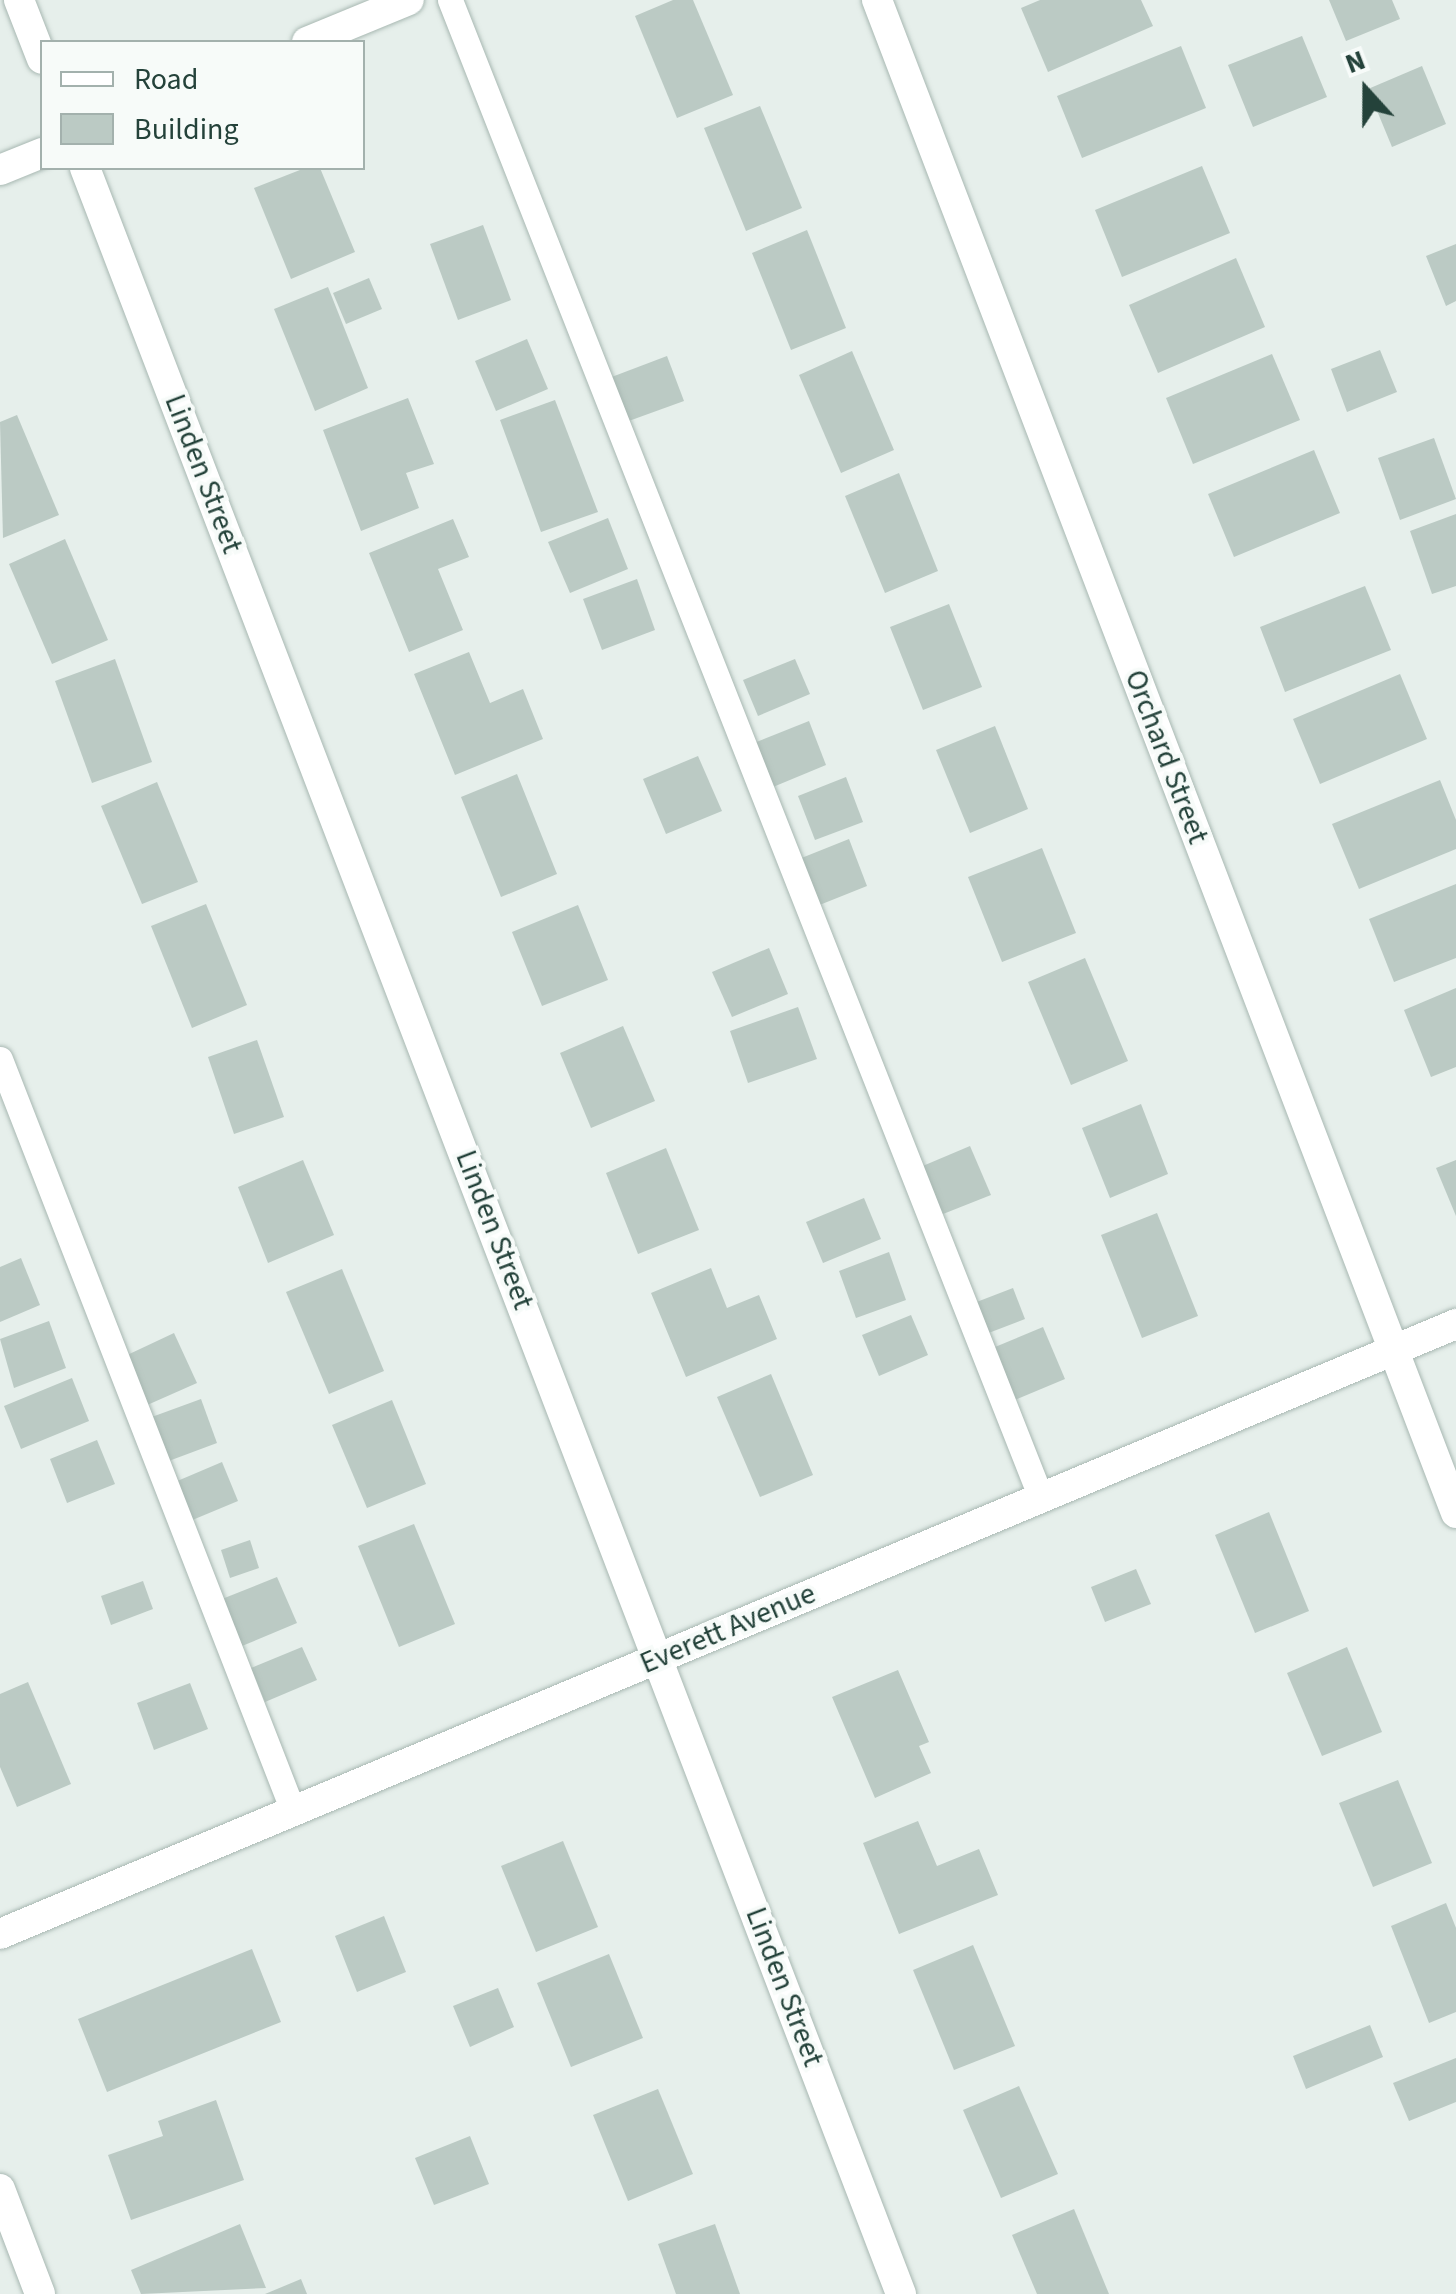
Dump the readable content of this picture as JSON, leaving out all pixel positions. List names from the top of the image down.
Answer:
{
  "streets": {
    "street": ["Linden Street", "Orchard Street", "Everett Avenue"]
  },
  "crossings": [
    ["Linden Street", "Everett Avenue"],
    ["Orchard Street", "Everett Avenue"]
  ],
  "legend": ["Road", "Building"],
  "north": "top"
}
